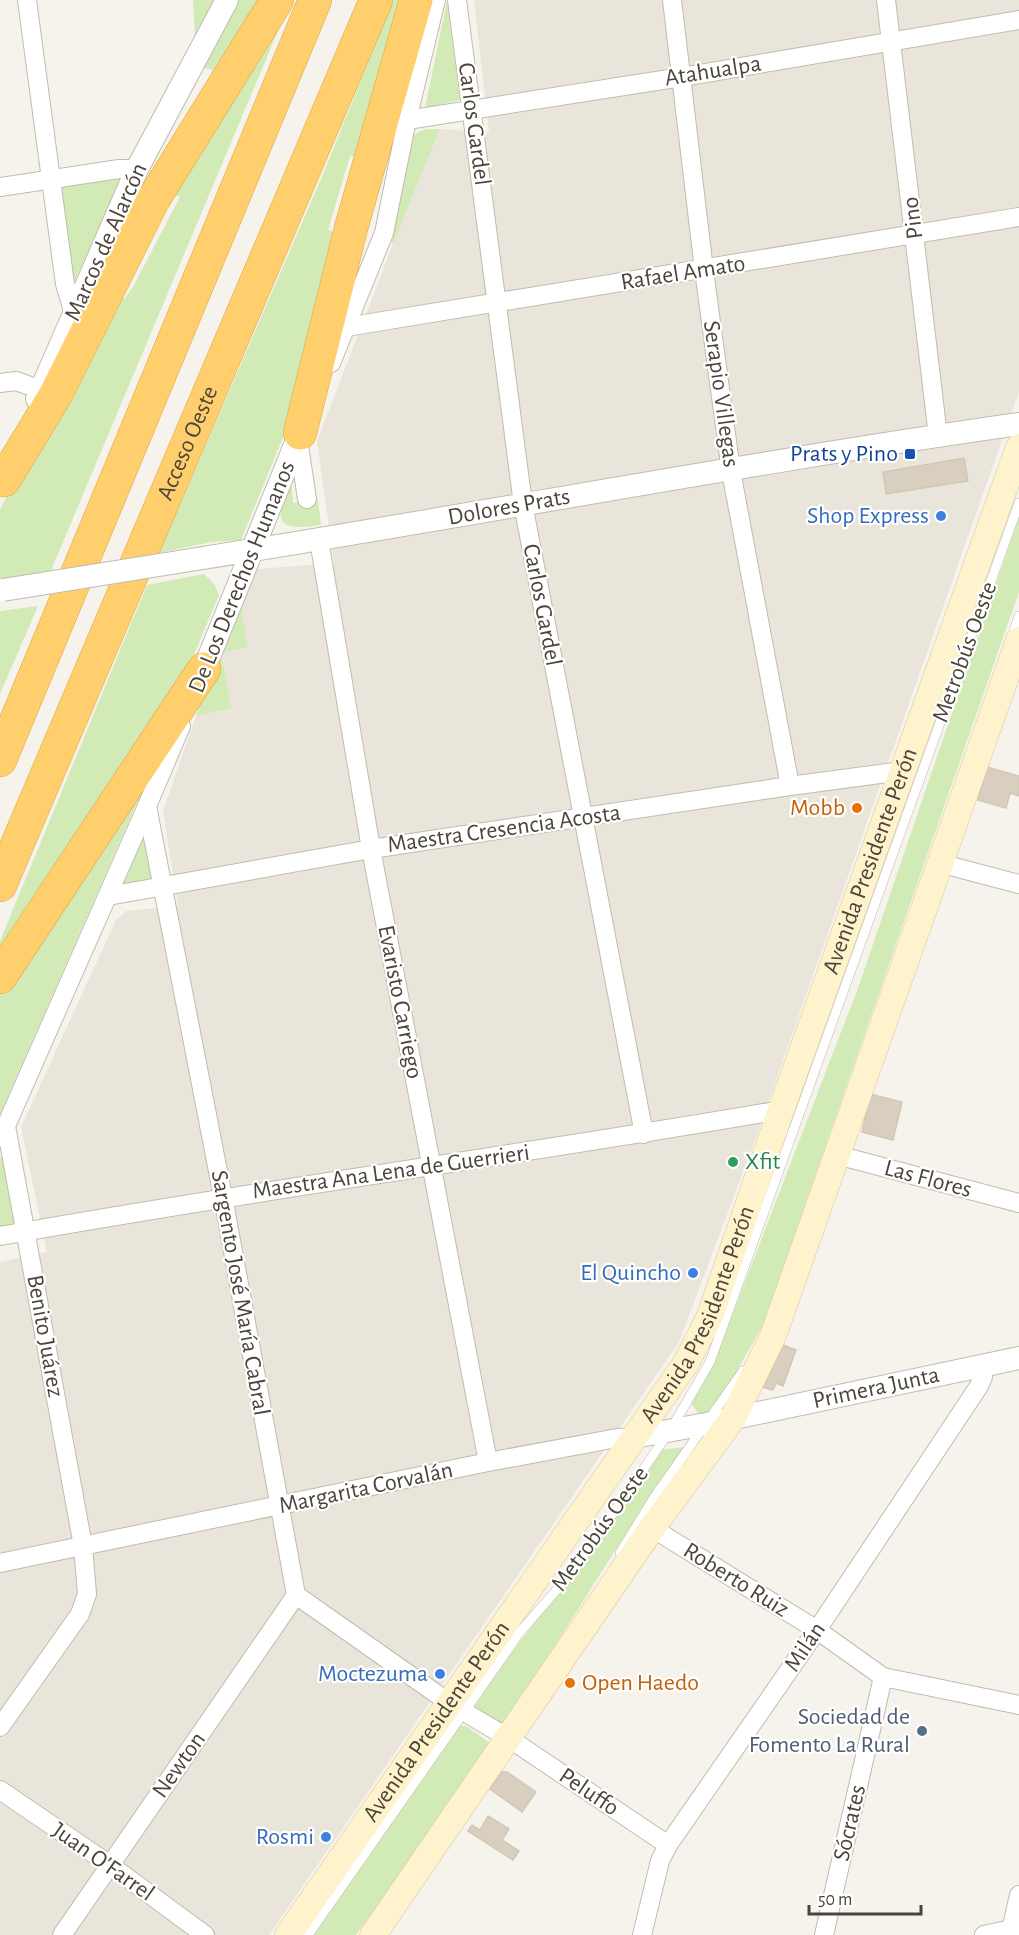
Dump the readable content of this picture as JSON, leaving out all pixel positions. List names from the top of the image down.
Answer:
{
  "streets": {
    "highway": ["Acceso Oeste"],
    "main road": ["Avenida Presidente Perón"],
    "street": [
      "Atahualpa",
      "Carlos Gardel",
      "Pino",
      "Marcos de Alarcón",
      "Rafael Amato",
      "Serapio Villegas",
      "Dolores Prats",
      "De Los Derechos Humanos",
      "Maestra Cresencia Acosta",
      "Evaristo Carriego",
      "Maestra Ana Lena de Guerrieri",
      "Las Flores",
      "Sargento José María Cabral",
      "Benito Juárez",
      "Primera Junta",
      "Margarita Corvalán",
      "Roberto Ruiz",
      "Milán",
      "Newton",
      "Peluffo",
      "Sócrates",
      "Juan O'Farrel"
    ],
    "lane": ["Metrobús Oeste"]
  },
  "crossings": [
    ["Atahualpa", "Carlos Gardel"],
    ["Atahualpa", "Pino"],
    ["Atahualpa", "Serapio Villegas"],
    ["Atahualpa", "De Los Derechos Humanos"],
    ["Carlos Gardel", "Rafael Amato"],
    ["Carlos Gardel", "Dolores Prats"],
    ["Carlos Gardel", "Maestra Cresencia Acosta"],
    ["Carlos Gardel", "Maestra Ana Lena de Guerrieri"],
    ["Pino", "Rafael Amato"],
    ["Pino", "Dolores Prats"],
    ["Rafael Amato", "Serapio Villegas"],
    ["Rafael Amato", "De Los Derechos Humanos"],
    ["Serapio Villegas", "Dolores Prats"],
    ["Serapio Villegas", "Maestra Cresencia Acosta"],
    ["Dolores Prats", "De Los Derechos Humanos"],
    ["Dolores Prats", "Evaristo Carriego"],
    ["De Los Derechos Humanos", "Maestra Cresencia Acosta"],
    ["De Los Derechos Humanos", "Sargento José María Cabral"],
    ["De Los Derechos Humanos", "Benito Juárez"],
    ["Metrobús Oeste", "Avenida Presidente Perón"],
    ["Metrobús Oeste", "Margarita Corvalán"],
    ["Metrobús Oeste", "Peluffo"],
    ["Maestra Cresencia Acosta", "Avenida Presidente Perón"],
    ["Maestra Cresencia Acosta", "Evaristo Carriego"],
    ["Maestra Cresencia Acosta", "Sargento José María Cabral"],
    ["Avenida Presidente Perón", "Maestra Ana Lena de Guerrieri"],
    ["Avenida Presidente Perón", "Margarita Corvalán"],
    ["Avenida Presidente Perón", "Peluffo"],
    ["Evaristo Carriego", "Maestra Ana Lena de Guerrieri"],
    ["Evaristo Carriego", "Margarita Corvalán"],
    ["Maestra Ana Lena de Guerrieri", "Sargento José María Cabral"],
    ["Maestra Ana Lena de Guerrieri", "Benito Juárez"],
    ["Sargento José María Cabral", "Margarita Corvalán"],
    ["Sargento José María Cabral", "Newton"],
    ["Benito Juárez", "Margarita Corvalán"],
    ["Primera Junta", "Margarita Corvalán"],
    ["Primera Junta", "Milán"],
    ["Roberto Ruiz", "Milán"],
    ["Roberto Ruiz", "Sócrates"],
    ["Milán", "Peluffo"],
    ["Newton", "Juan O'Farrel"]
  ],
  "places": {
    "transit": ["Prats y Pino"],
    "other": [
      "Shop Express",
      "Mobb",
      "Xfit",
      "El Quincho",
      "Moctezuma",
      "Open Haedo",
      "Sociedad de Fomento La Rural",
      "Rosmi"
    ]
  },
  "scale_bar": "50 m"
}
